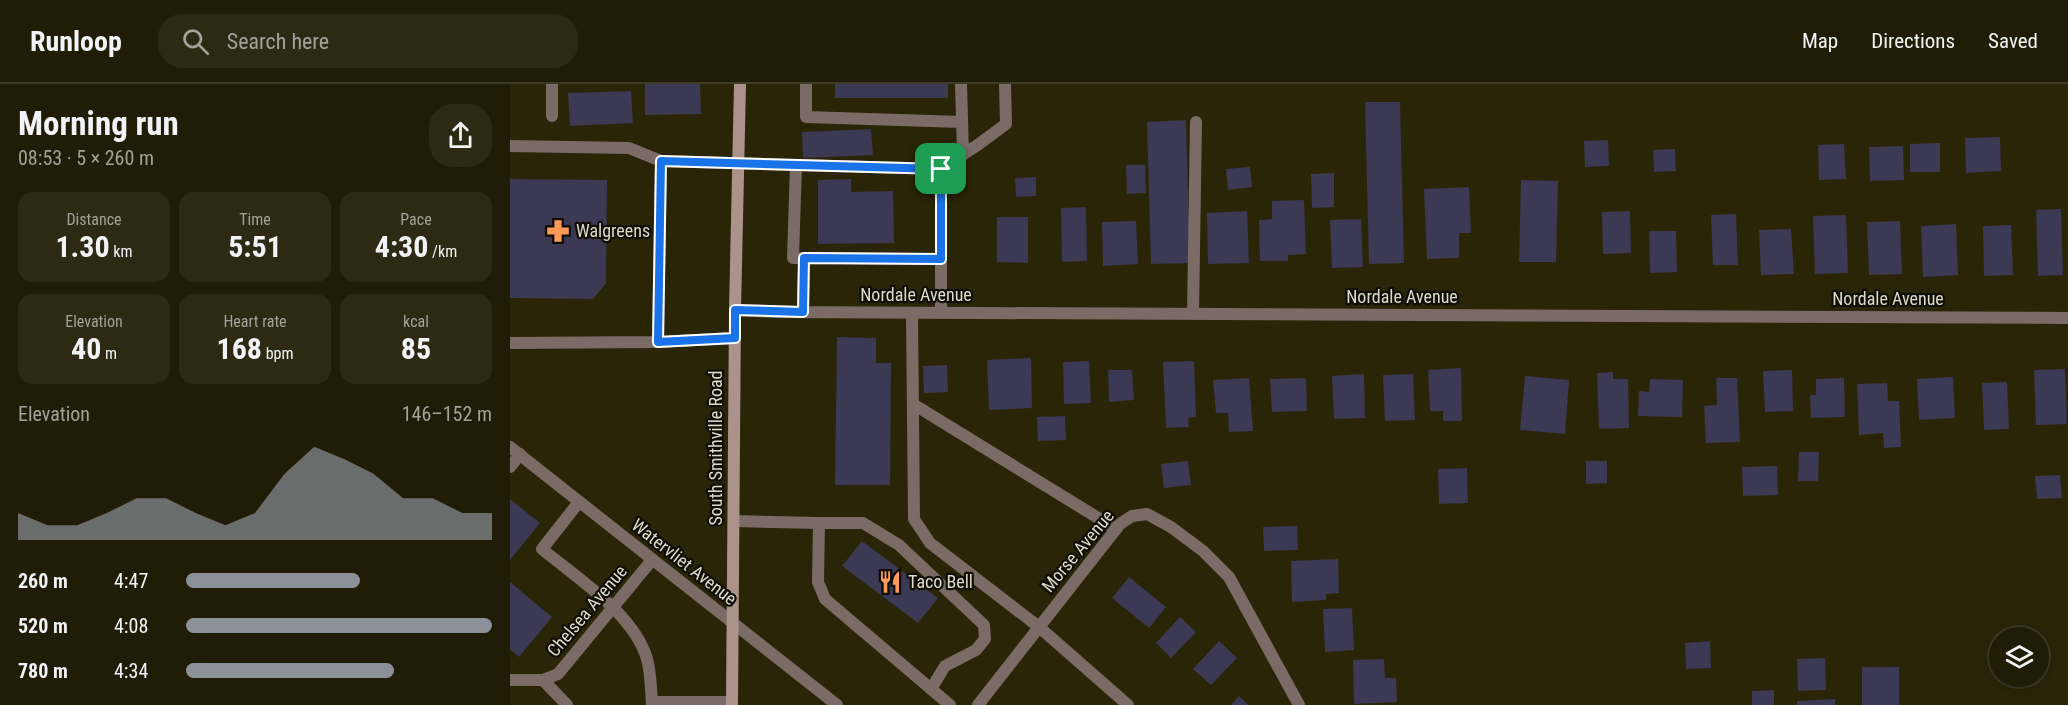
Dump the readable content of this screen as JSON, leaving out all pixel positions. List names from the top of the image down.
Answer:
{
  "streets": {
    "main road": ["South Smithville Road"],
    "street": [
      "Nordale Avenue",
      "Morse Avenue",
      "Watervliet Avenue",
      "Chelsea Avenue"
    ]
  },
  "crossings": [
    ["Nordale Avenue", "South Smithville Road"],
    ["South Smithville Road", "Watervliet Avenue"],
    ["Watervliet Avenue", "Chelsea Avenue"]
  ],
  "places": {
    "pharmacy": ["Walgreens"],
    "restaurant": ["Taco Bell"]
  },
  "page": {
    "header": "Runloop",
    "search": "Search here",
    "nav": ["Map", "Directions", "Saved"],
    "heading": ["Morning run", "08:53 · 5 × 260 m"],
    "stats": [
      ["Distance", "1.30 km"],
      ["Time", "5:51"],
      ["Pace", "4:30 /km"],
      ["Elevation", "40 m"],
      ["Heart rate", "168 bpm"],
      ["kcal", "85"]
    ],
    "chart": ["Elevation", "146–152 m"],
    "list": [
      {
        "name": "260 m",
        "note": "4:47"
      },
      {
        "name": "520 m",
        "note": "4:08"
      },
      {
        "name": "780 m",
        "note": "4:34"
      }
    ]
  }
}
